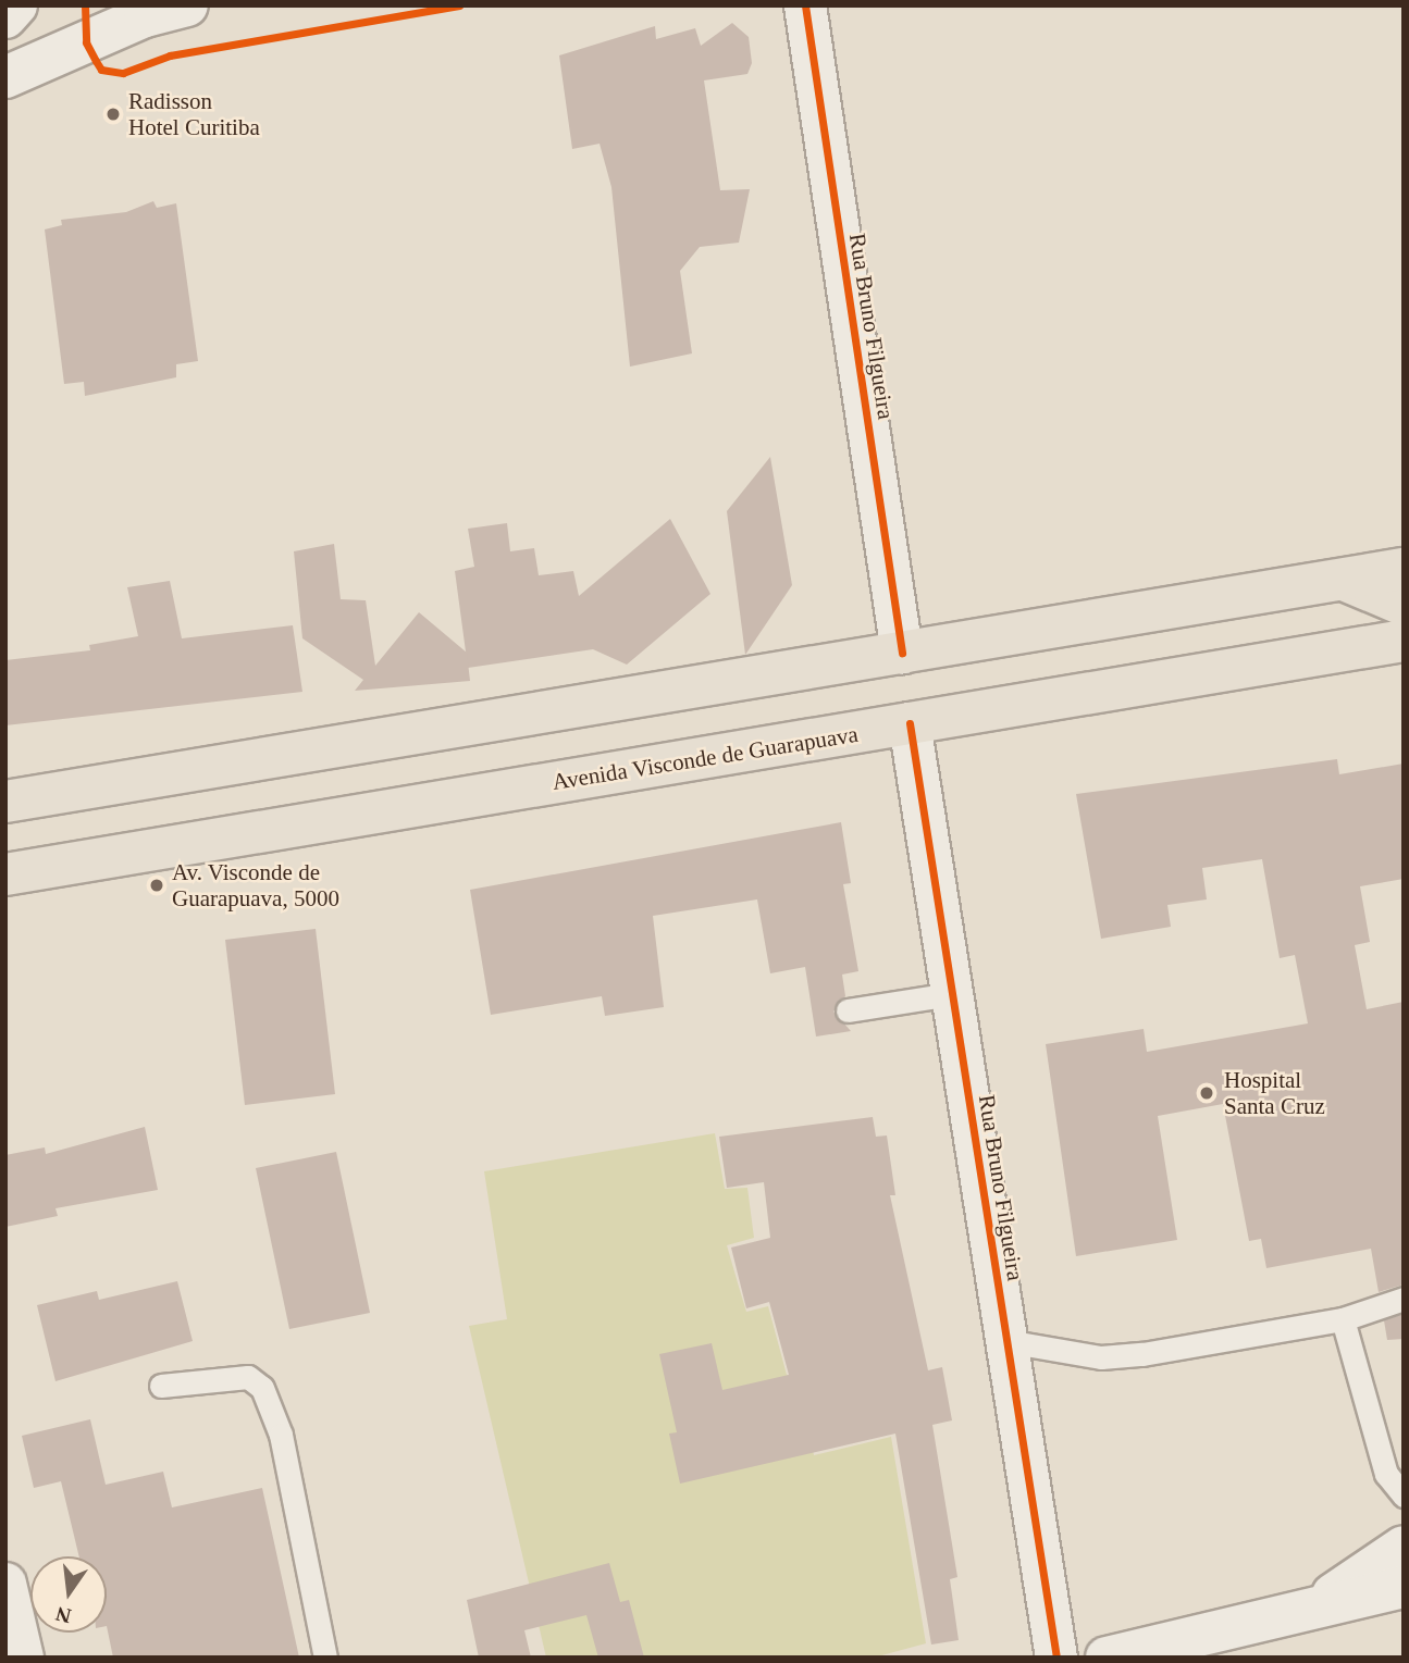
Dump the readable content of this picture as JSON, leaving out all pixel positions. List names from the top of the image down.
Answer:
{
  "streets": {
    "main road": ["Avenida Visconde de Guarapuava"],
    "street": ["Rua Bruno Filgueira"]
  },
  "crossings": [
    ["Rua Bruno Filgueira", "Avenida Visconde de Guarapuava"]
  ],
  "places": ["Radisson Hotel Curitiba", "Av. Visconde de Guarapuava, 5000", "Hospital Santa Cruz"],
  "north": "bottom"
}
